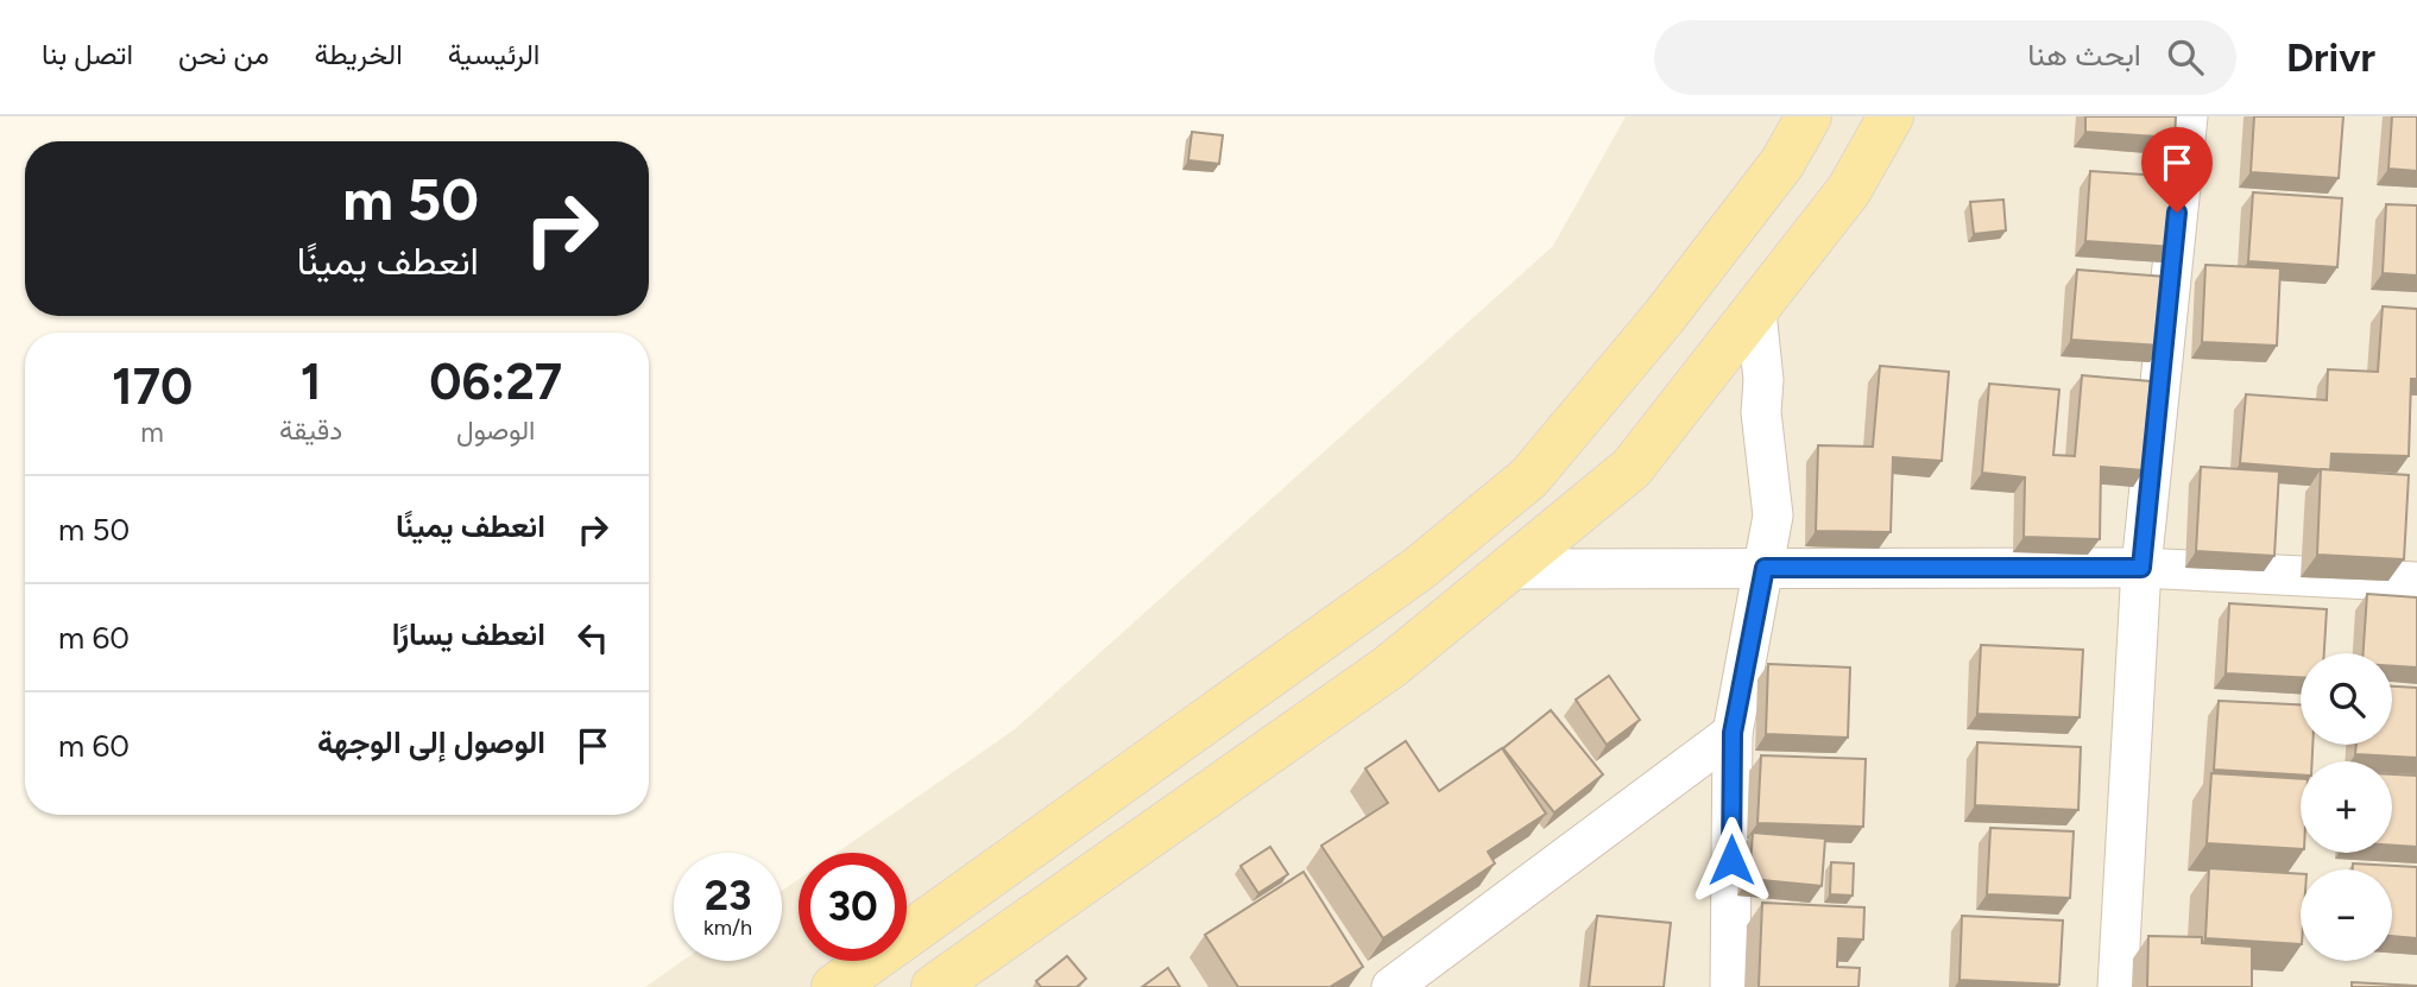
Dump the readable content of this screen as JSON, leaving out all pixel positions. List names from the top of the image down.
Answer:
{
  "page": {
    "header": "Drivr",
    "search": "ابحث هنا",
    "nav": [
      "الرئيسية",
      "الخريطة",
      "من نحن",
      "اتصل بنا"
    ],
    "turn": ["50 m", "انعطف يمينًا"],
    "eta": [
      "06:27",
      "الوصول",
      "1",
      "دقيقة",
      "170",
      "m"
    ],
    "list": [
      {
        "name": "انعطف يمينًا",
        "value": "50 m"
      },
      {
        "name": "انعطف يسارًا",
        "value": "60 m"
      },
      {
        "name": "الوصول إلى الوجهة",
        "value": "60 m"
      }
    ],
    "map_buttons": ["+", "−"],
    "speed": "23 km/h",
    "limit": "30"
  }
}
